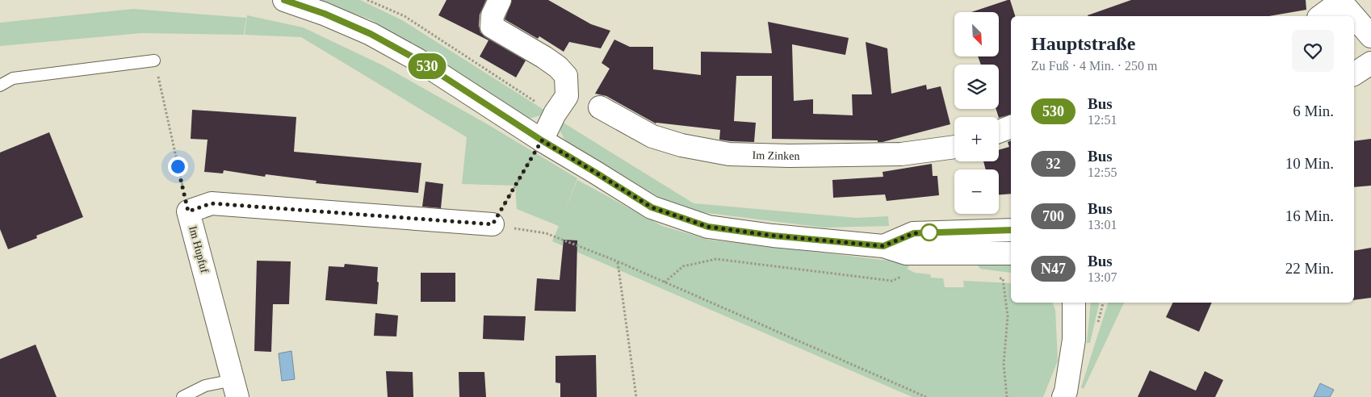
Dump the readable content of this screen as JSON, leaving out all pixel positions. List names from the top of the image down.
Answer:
{
  "streets": {
    "street": ["Im Zinken", "Im Hupfuf"]
  },
  "lines": ["bus line 530"],
  "north": "bottom right",
  "page": {
    "on_map": "530",
    "map_buttons": ["+", "−"],
    "heading": ["Hauptstraße", "Zu Fuß · 4 Min. · 250 m"],
    "list": [
      {
        "mark": "530",
        "name": "Bus",
        "note": "12:51",
        "value": "6 Min."
      },
      {
        "mark": "32",
        "name": "Bus",
        "note": "12:55",
        "value": "10 Min."
      },
      {
        "mark": "700",
        "name": "Bus",
        "note": "13:01",
        "value": "16 Min."
      },
      {
        "mark": "N47",
        "name": "Bus",
        "note": "13:07",
        "value": "22 Min."
      }
    ]
  }
}
